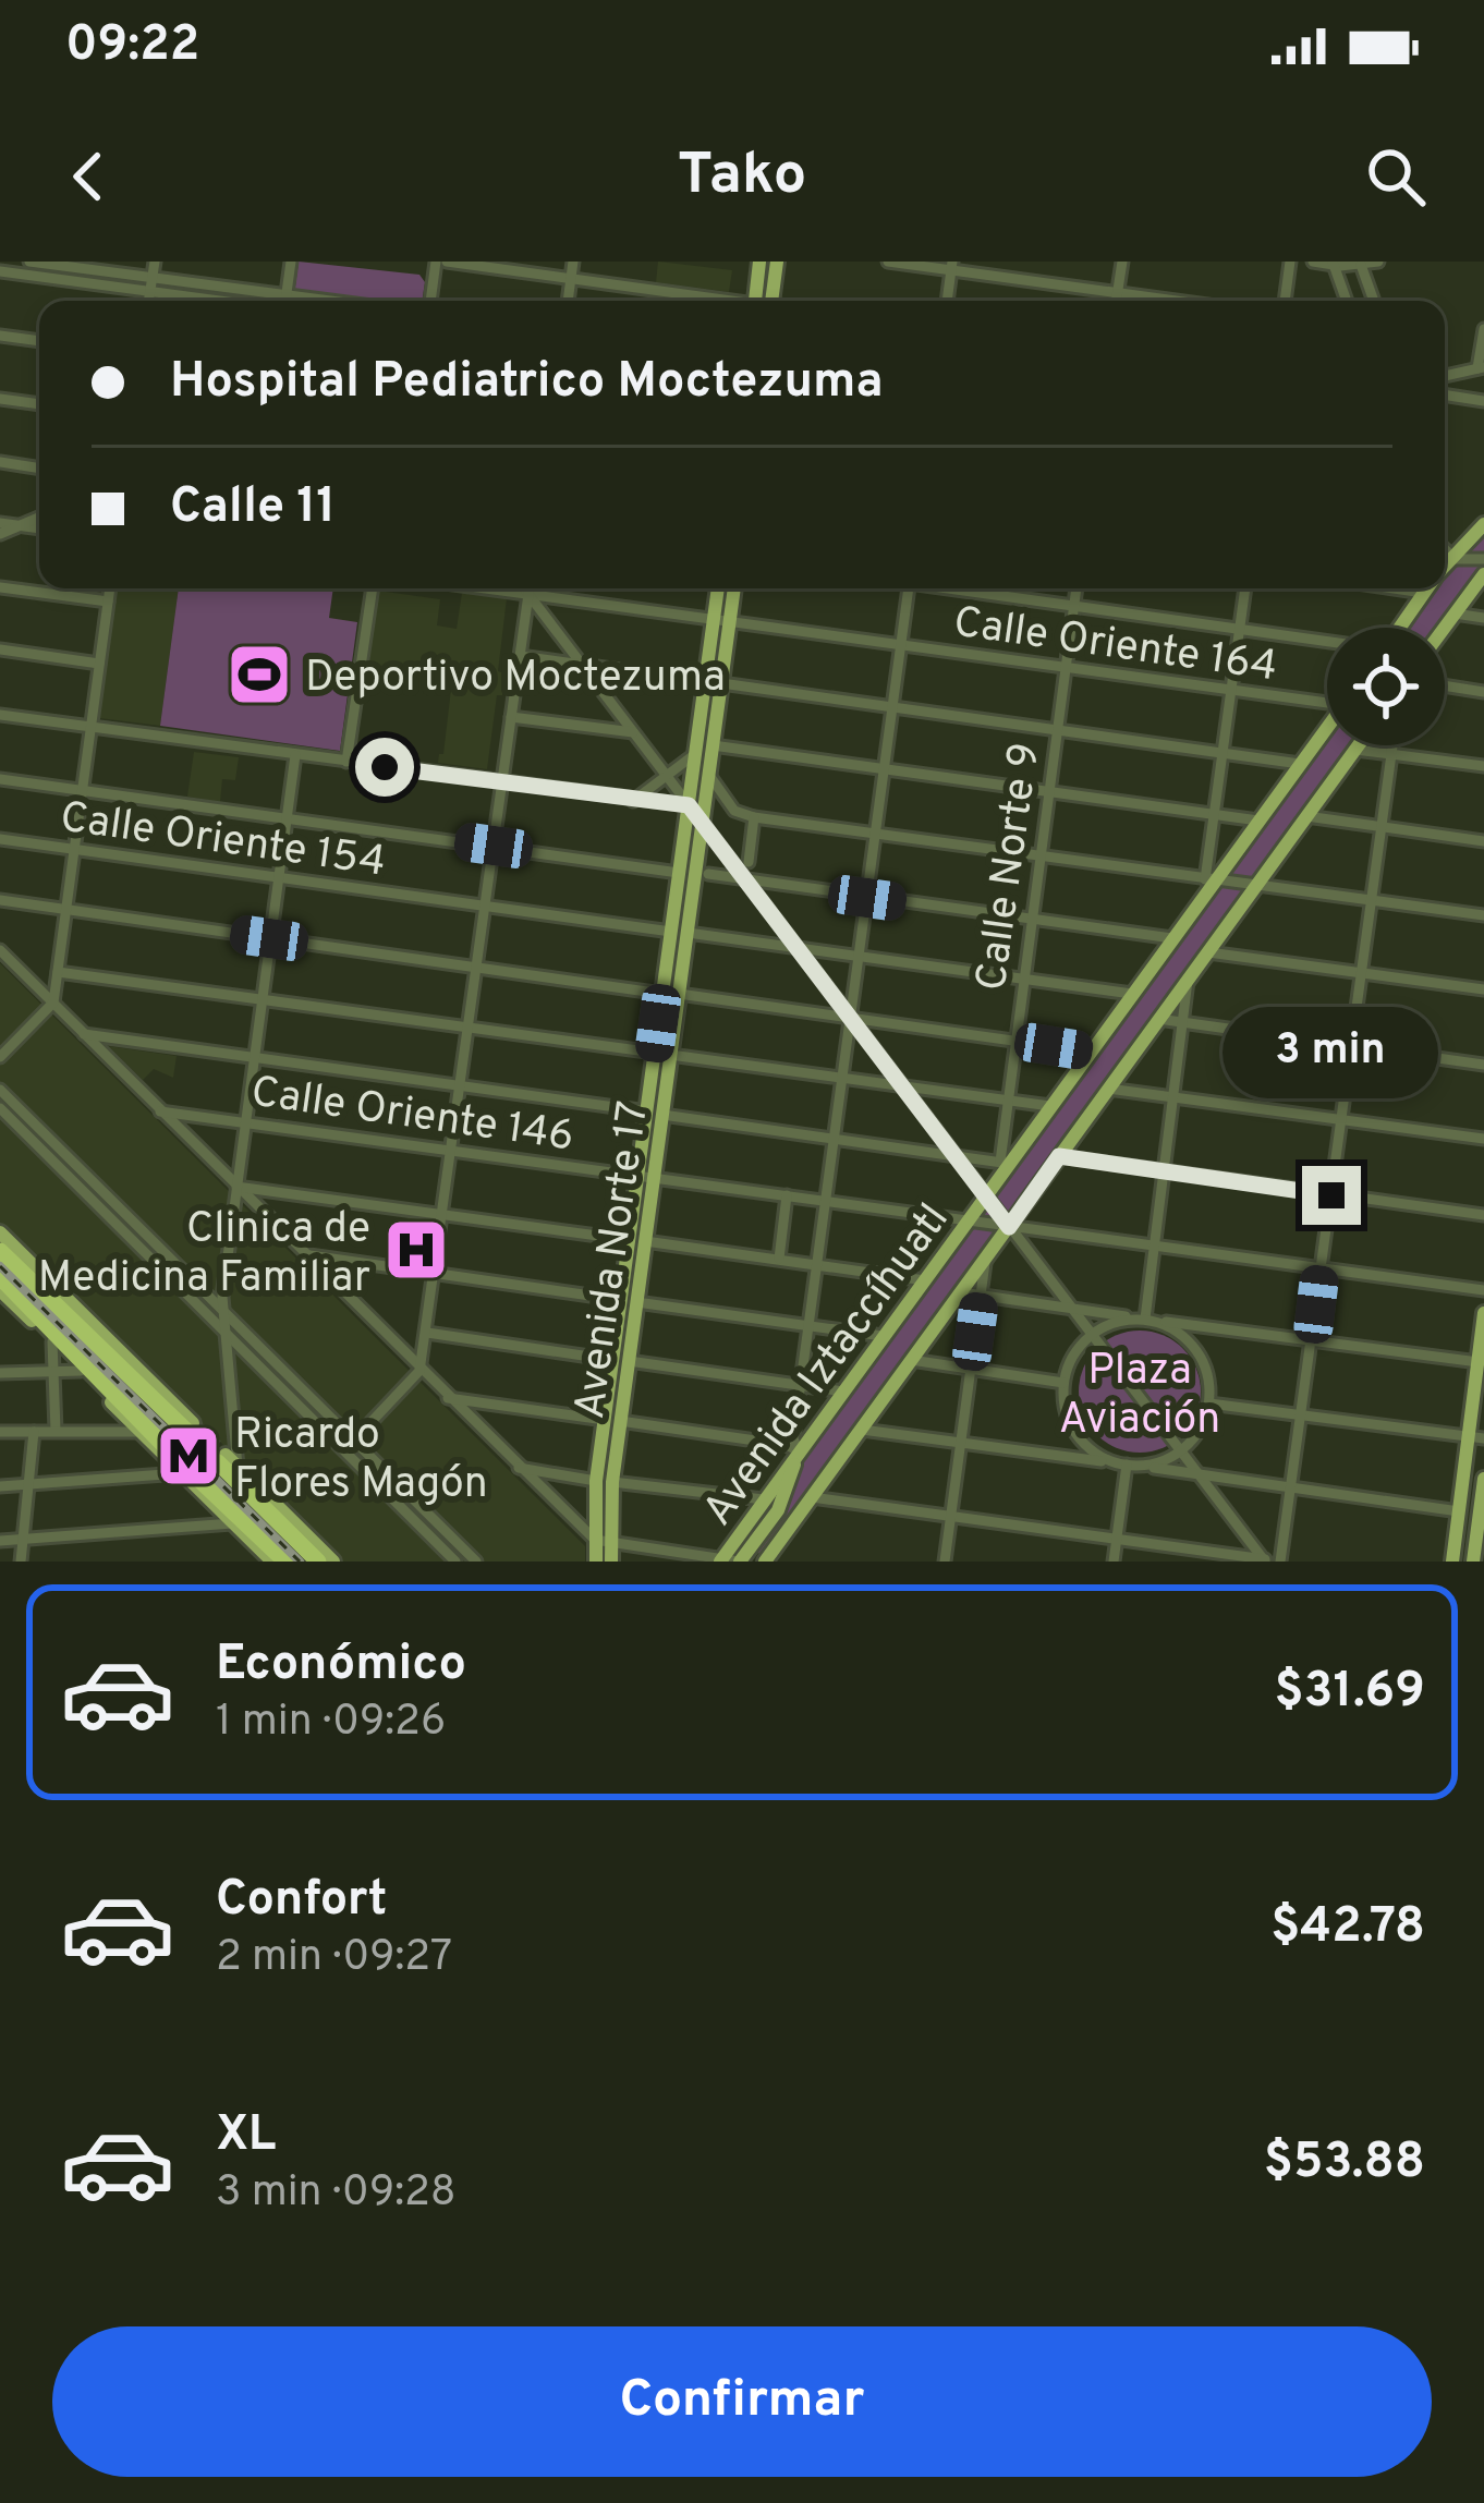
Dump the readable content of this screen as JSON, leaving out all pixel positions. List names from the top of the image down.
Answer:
{
  "streets": {
    "main road": ["Avenida Norte 17", "Avenida Iztaccíhuatl"],
    "street": [
      "Calle Oriente 164",
      "Calle Oriente 154",
      "Calle Norte 9",
      "Calle Oriente 146"
    ]
  },
  "crossings": [
    ["Calle Oriente 164", "Calle Norte 9"],
    ["Calle Oriente 164", "Avenida Norte 17"],
    ["Calle Oriente 154", "Calle Norte 9"],
    ["Calle Oriente 154", "Avenida Norte 17"],
    ["Calle Oriente 154", "Avenida Iztaccíhuatl"],
    ["Calle Norte 9", "Avenida Iztaccíhuatl"],
    ["Calle Oriente 146", "Avenida Norte 17"],
    ["Calle Oriente 146", "Avenida Iztaccíhuatl"]
  ],
  "parks": ["Plaza Aviación"],
  "places": {
    "sports": ["Deportivo Moctezuma"],
    "hospital": ["Clinica de Medicina Familiar"],
    "metro station": ["Ricardo Flores Magón"]
  },
  "page": {
    "status": "09:22",
    "header": "Tako",
    "banner": ["Hospital Pediatrico Moctezuma", "Calle 11"],
    "bubble": "3 min",
    "list": [
      {
        "name": "Económico",
        "note": "1 min · 09:26",
        "value": "$31.69"
      },
      {
        "name": "Confort",
        "note": "2 min · 09:27",
        "value": "$42.78"
      },
      {
        "name": "XL",
        "note": "3 min · 09:28",
        "value": "$53.88"
      }
    ],
    "buttons": "Confirmar"
  }
}
